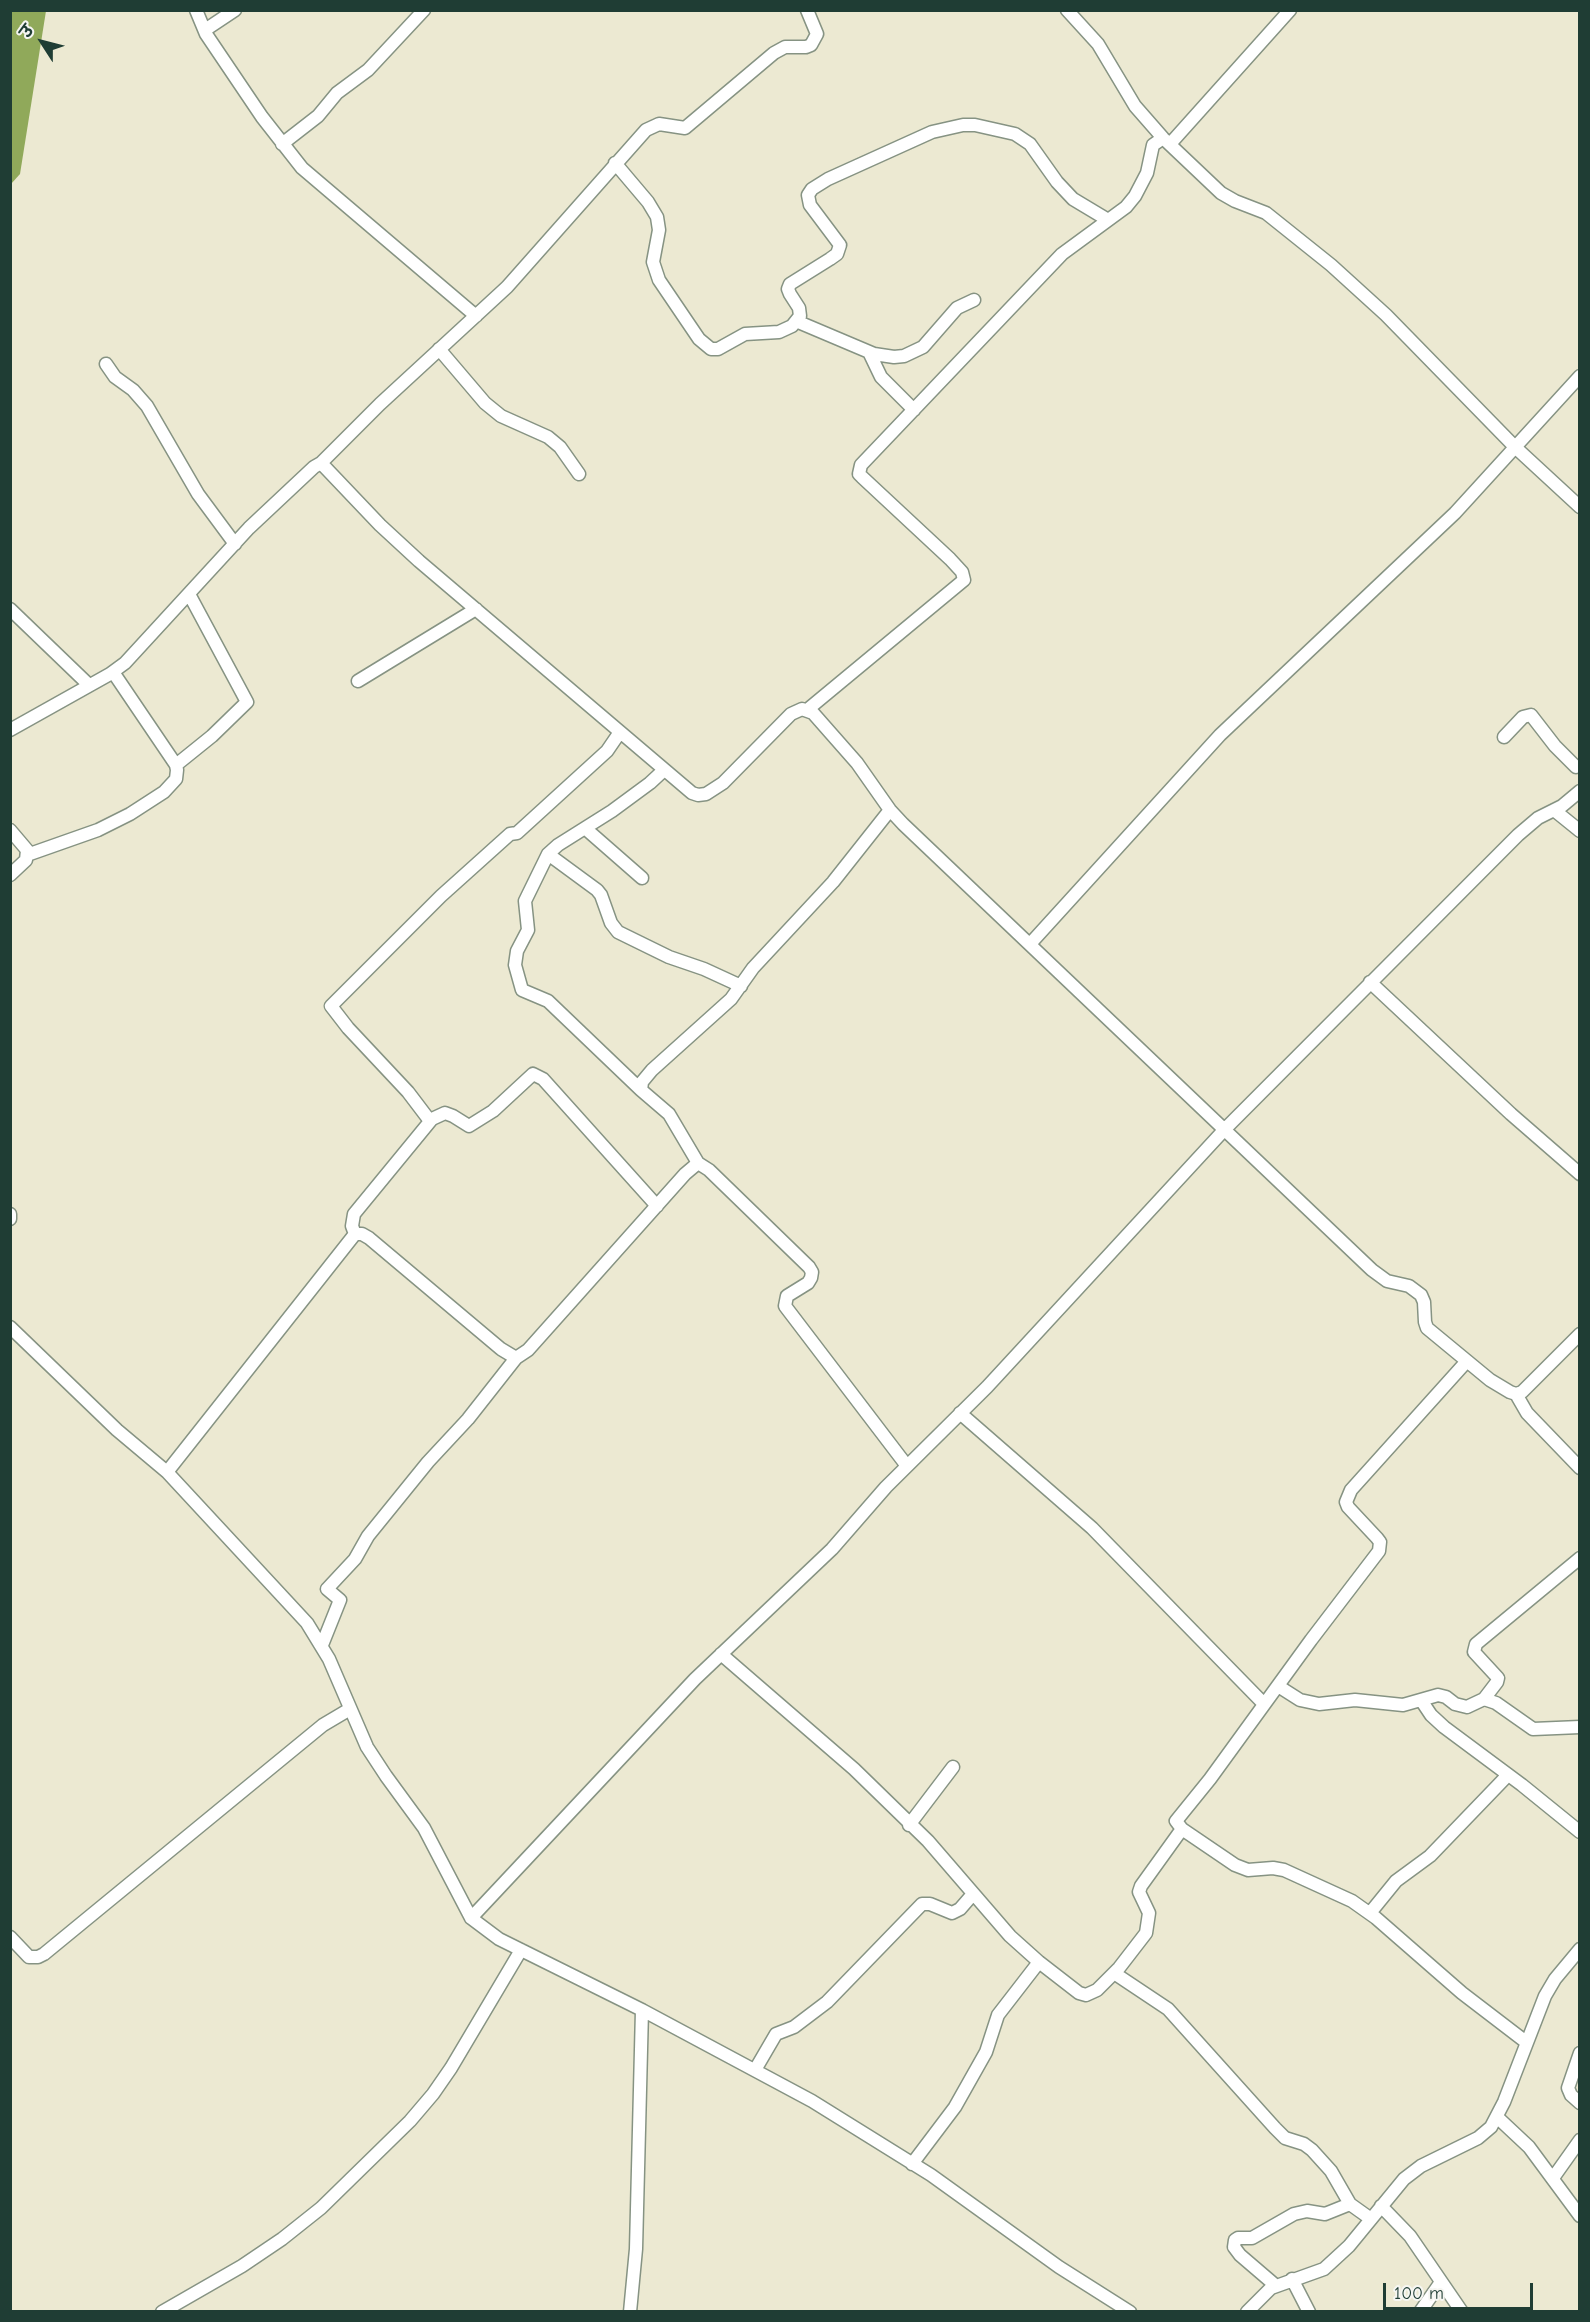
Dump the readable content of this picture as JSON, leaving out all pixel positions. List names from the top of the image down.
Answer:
{
  "scale_bar": "100 m",
  "north": "top left"
}
